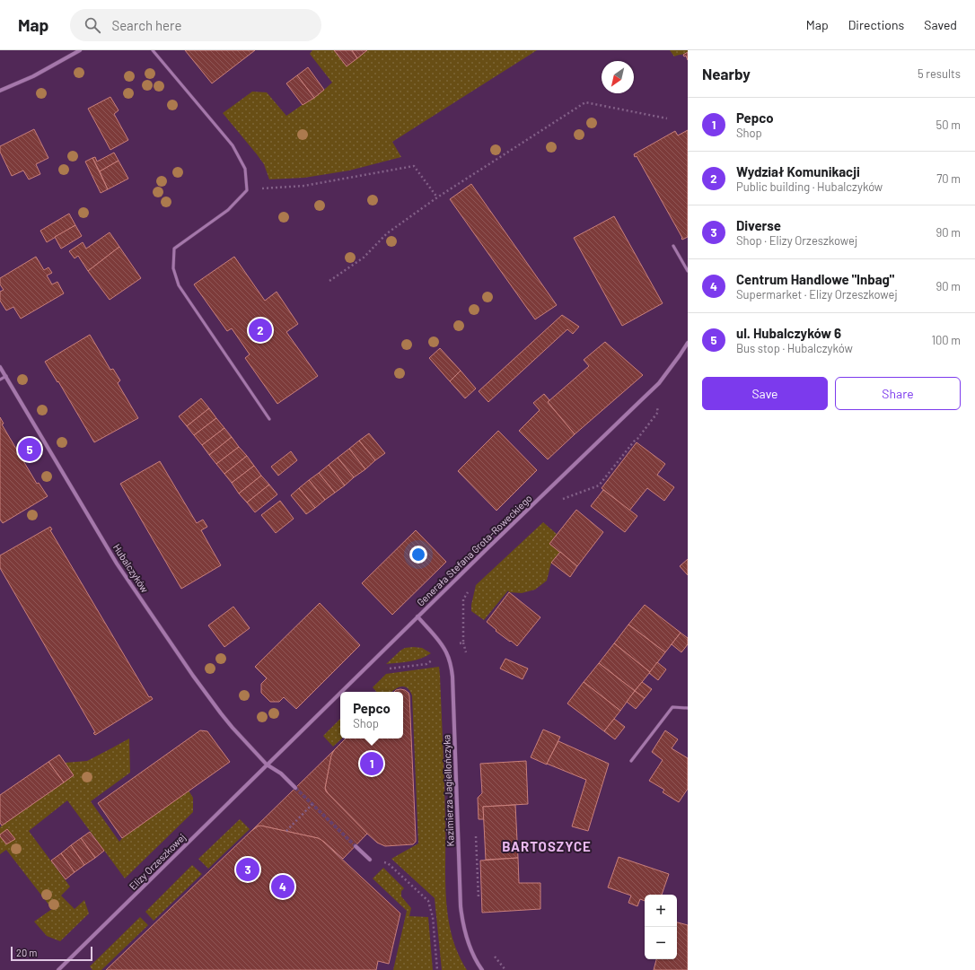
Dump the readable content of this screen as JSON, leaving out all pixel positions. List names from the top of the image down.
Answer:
{
  "streets": {
    "street": [
      "Generała Stefana Grota-Roweckiego",
      "Hubalczyków",
      "Kazimierza Jagiellończyka",
      "Elizy Orzeszkowej"
    ]
  },
  "crossings": [
    ["Generała Stefana Grota-Roweckiego", "Hubalczyków"],
    ["Generała Stefana Grota-Roweckiego", "Kazimierza Jagiellończyka"],
    ["Generała Stefana Grota-Roweckiego", "Elizy Orzeszkowej"],
    ["Hubalczyków", "Elizy Orzeszkowej"]
  ],
  "districts": ["BARTOSZYCE"],
  "scale_bar": "20 m",
  "north": "bottom left",
  "page": {
    "header": "Map",
    "search": "Search here",
    "nav": ["Map", "Directions", "Saved"],
    "heading": ["Nearby", "5 results"],
    "list": [
      {
        "mark": "1",
        "name": "Pepco",
        "note": "Shop",
        "value": "50 m"
      },
      {
        "mark": "2",
        "name": "Wydział Komunikacji",
        "note": "Public building · Hubalczyków",
        "value": "70 m"
      },
      {
        "mark": "3",
        "name": "Diverse",
        "note": "Shop · Elizy Orzeszkowej",
        "value": "90 m"
      },
      {
        "mark": "4",
        "name": "Centrum Handlowe \"Inbag\"",
        "note": "Supermarket · Elizy Orzeszkowej",
        "value": "90 m"
      },
      {
        "mark": "5",
        "name": "ul. Hubalczyków 6",
        "note": "Bus stop · Hubalczyków",
        "value": "100 m"
      }
    ],
    "pins": [
      "2",
      "5",
      "1",
      "3",
      "4"
    ],
    "buttons": ["Save", "Share"],
    "popup": ["Pepco", "Shop"],
    "map_buttons": ["+", "−"],
    "scale": "20 m"
  }
}
